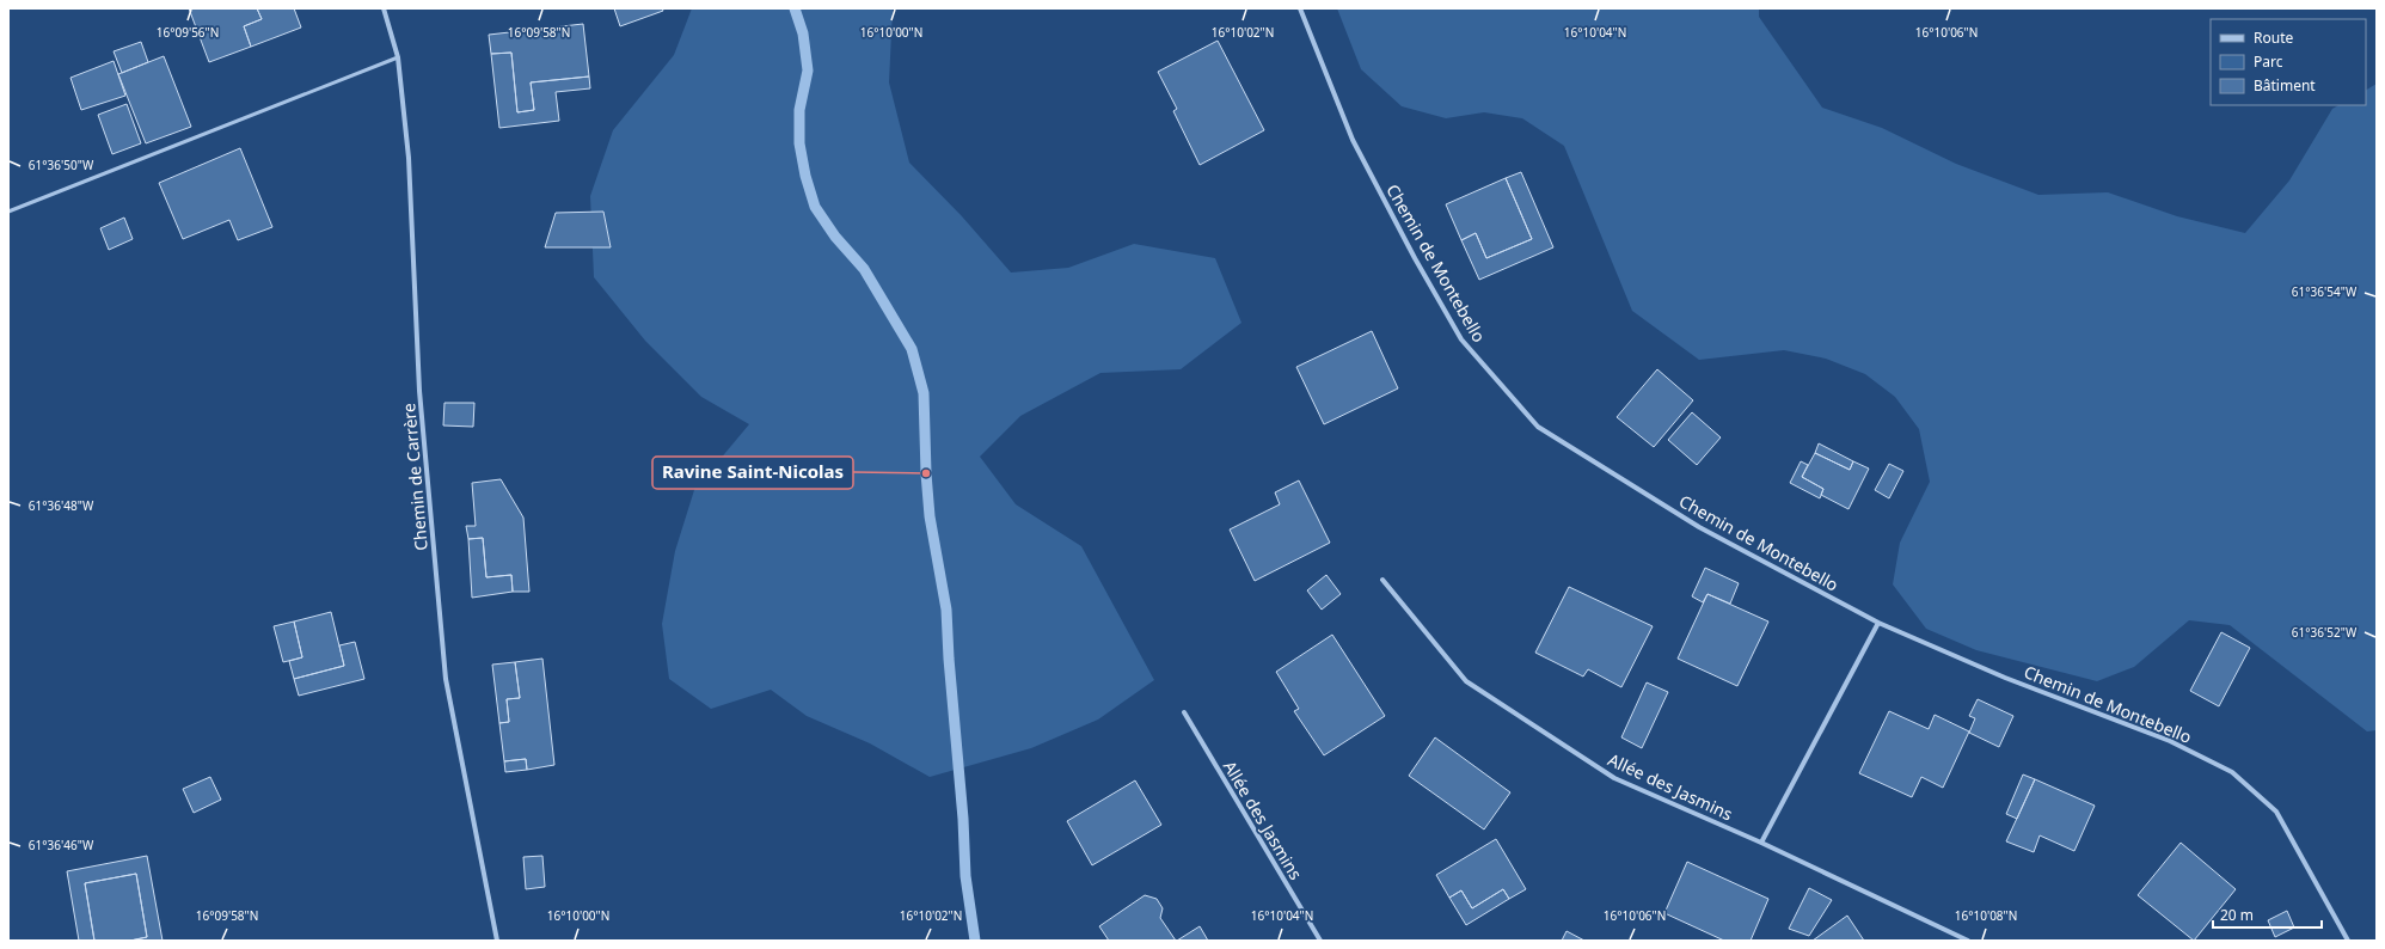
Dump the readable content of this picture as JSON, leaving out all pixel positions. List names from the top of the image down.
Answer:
{
  "streets": {
    "street": ["Chemin de Montebello", "Chemin de Carrère", "Allée des Jasmins"]
  },
  "places": ["Ravine Saint-Nicolas"],
  "legend": ["Route", "Parc", "Bâtiment"],
  "scale_bar": "20 m",
  "coordinates": [
    "16°10'04\"N",
    "16°10'06\"N",
    "16°09'56\"N",
    "16°09'58\"N",
    "16°10'00\"N",
    "16°10'02\"N",
    "61°36'50\"W",
    "61°36'54\"W",
    "61°36'48\"W",
    "61°36'52\"W",
    "61°36'46\"W",
    "16°10'08\"N"
  ]
}
